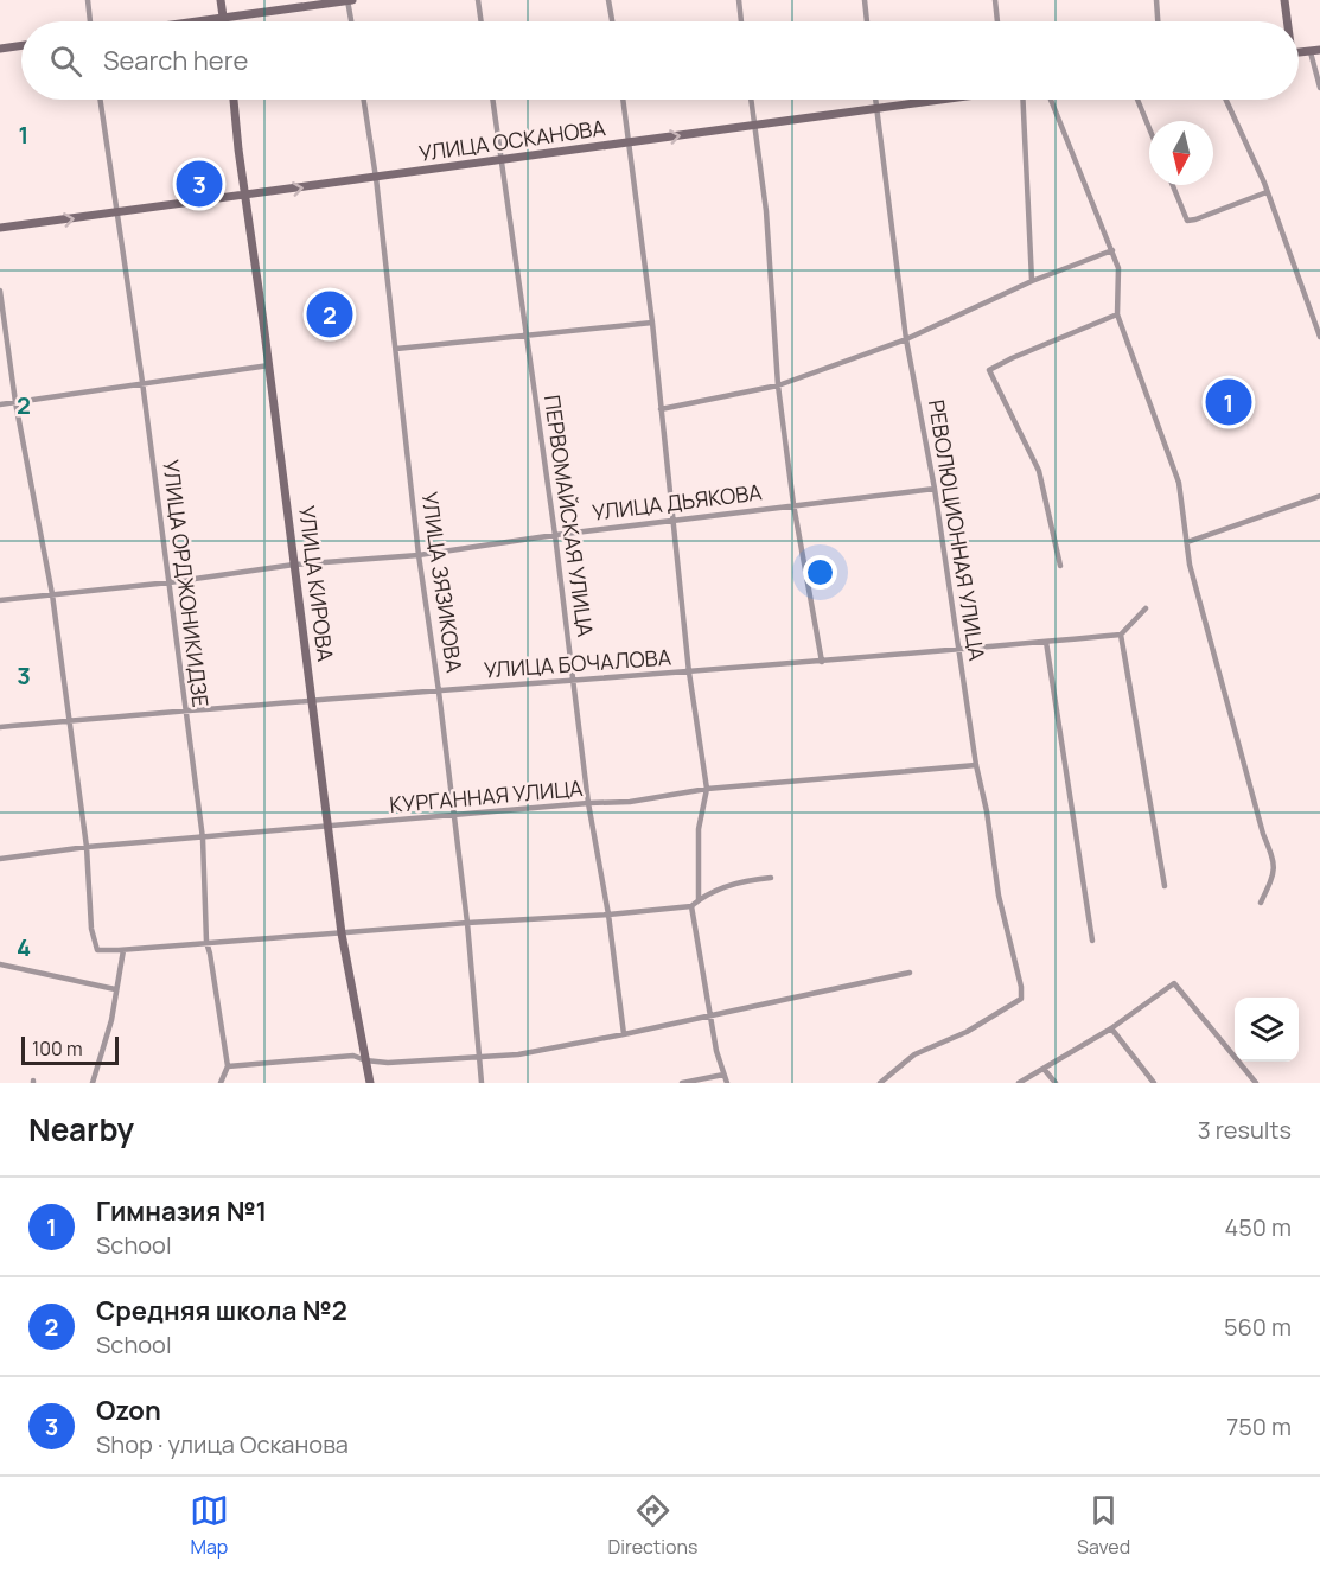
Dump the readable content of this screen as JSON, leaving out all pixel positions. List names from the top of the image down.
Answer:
{
  "streets": {
    "main road": ["УЛИЦА ОСКАНОВА", "УЛИЦА КИРОВА"],
    "street": [
      "УЛИЦА ДЬЯКОВА",
      "ПЕРВОМАЙСКАЯ УЛИЦА",
      "РЕВОЛЮЦИОННАЯ УЛИЦА",
      "УЛИЦА ЗЯЗИКОВА",
      "УЛИЦА ОРДЖОНИКИДЗЕ",
      "УЛИЦА БОЧАЛОВА",
      "КУРГАННАЯ УЛИЦА"
    ]
  },
  "crossings": [
    ["УЛИЦА ОСКАНОВА", "ПЕРВОМАЙСКАЯ УЛИЦА"],
    ["УЛИЦА ОСКАНОВА", "РЕВОЛЮЦИОННАЯ УЛИЦА"],
    ["УЛИЦА ОСКАНОВА", "УЛИЦА ЗЯЗИКОВА"],
    ["УЛИЦА ОСКАНОВА", "УЛИЦА ОРДЖОНИКИДЗЕ"],
    ["УЛИЦА ОСКАНОВА", "УЛИЦА КИРОВА"],
    ["УЛИЦА ДЬЯКОВА", "ПЕРВОМАЙСКАЯ УЛИЦА"],
    ["УЛИЦА ДЬЯКОВА", "РЕВОЛЮЦИОННАЯ УЛИЦА"],
    ["УЛИЦА ДЬЯКОВА", "УЛИЦА ЗЯЗИКОВА"],
    ["УЛИЦА ДЬЯКОВА", "УЛИЦА ОРДЖОНИКИДЗЕ"],
    ["УЛИЦА ДЬЯКОВА", "УЛИЦА КИРОВА"],
    ["ПЕРВОМАЙСКАЯ УЛИЦА", "УЛИЦА БОЧАЛОВА"],
    ["ПЕРВОМАЙСКАЯ УЛИЦА", "КУРГАННАЯ УЛИЦА"],
    ["РЕВОЛЮЦИОННАЯ УЛИЦА", "УЛИЦА БОЧАЛОВА"],
    ["РЕВОЛЮЦИОННАЯ УЛИЦА", "КУРГАННАЯ УЛИЦА"],
    ["УЛИЦА ЗЯЗИКОВА", "УЛИЦА БОЧАЛОВА"],
    ["УЛИЦА ЗЯЗИКОВА", "КУРГАННАЯ УЛИЦА"],
    ["УЛИЦА ОРДЖОНИКИДЗЕ", "УЛИЦА БОЧАЛОВА"],
    ["УЛИЦА ОРДЖОНИКИДЗЕ", "КУРГАННАЯ УЛИЦА"],
    ["УЛИЦА КИРОВА", "УЛИЦА БОЧАЛОВА"],
    ["УЛИЦА КИРОВА", "КУРГАННАЯ УЛИЦА"]
  ],
  "one_way": ["УЛИЦА ОСКАНОВА"],
  "scale_bar": "100 m",
  "north": "bottom",
  "page": {
    "search": "Search here",
    "pins": ["3", "2", "1"],
    "scale": "100 m",
    "heading": ["Nearby", "3 results"],
    "list": [
      {
        "mark": "1",
        "name": "Гимназия №1",
        "note": "School",
        "value": "450 m"
      },
      {
        "mark": "2",
        "name": "Средняя школа №2",
        "note": "School",
        "value": "560 m"
      },
      {
        "mark": "3",
        "name": "Ozon",
        "note": "Shop · улица Осканова",
        "value": "750 m"
      }
    ],
    "nav": ["Map", "Directions", "Saved"]
  },
  "grid": {
    "rows": [
      "1",
      "2",
      "3",
      "4"
    ]
  }
}
